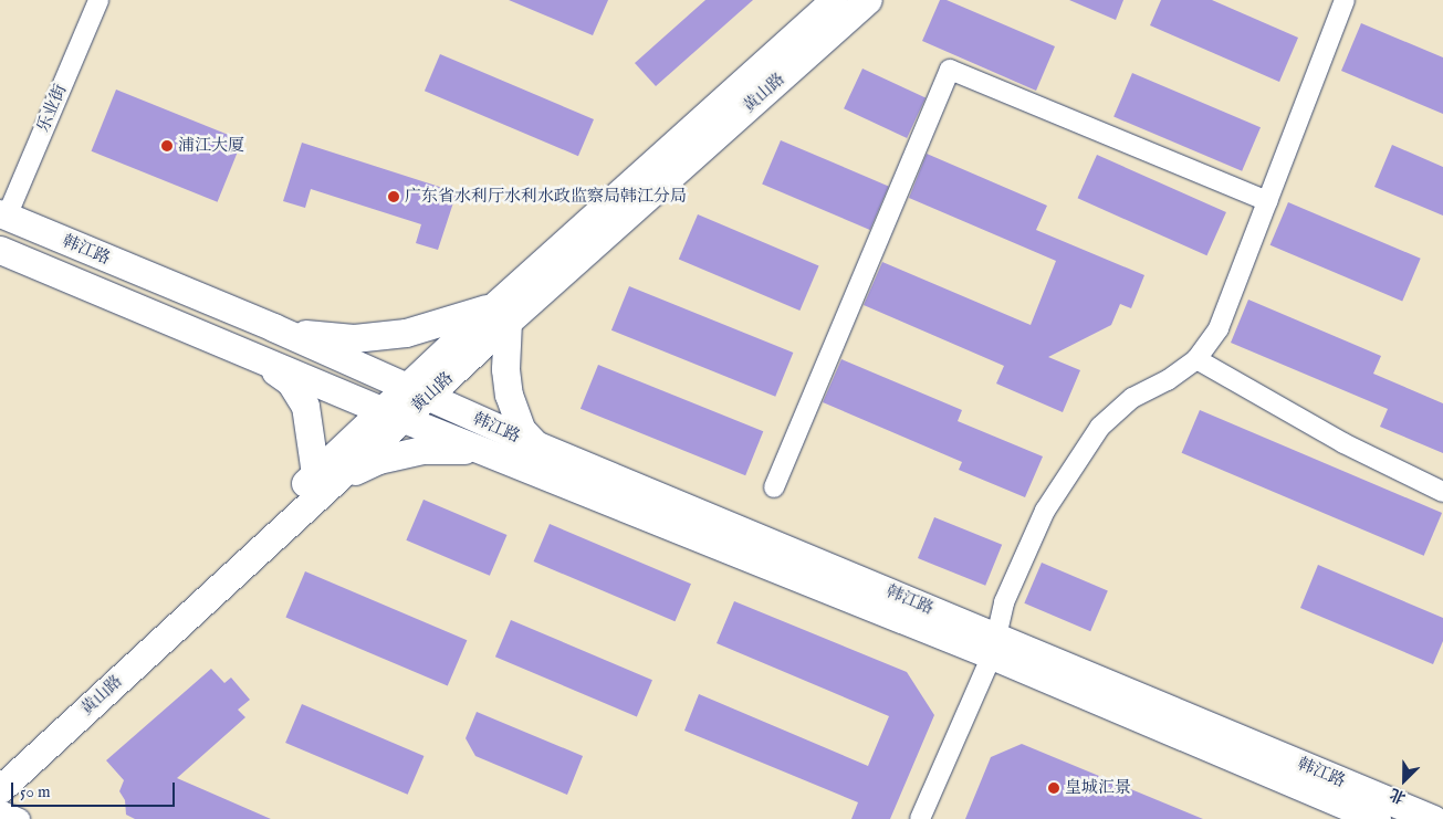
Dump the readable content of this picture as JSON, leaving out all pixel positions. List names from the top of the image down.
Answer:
{
  "streets": {
    "street": ["黄山路", "乐业街", "韩江路"]
  },
  "crossings": [
    ["黄山路", "韩江路"],
    ["乐业街", "韩江路"]
  ],
  "places": ["浦江大厦", "广东省水利厅水利水政监察局韩江分局", "皇城汇景"],
  "scale_bar": "50 m",
  "north": "bottom left"
}
